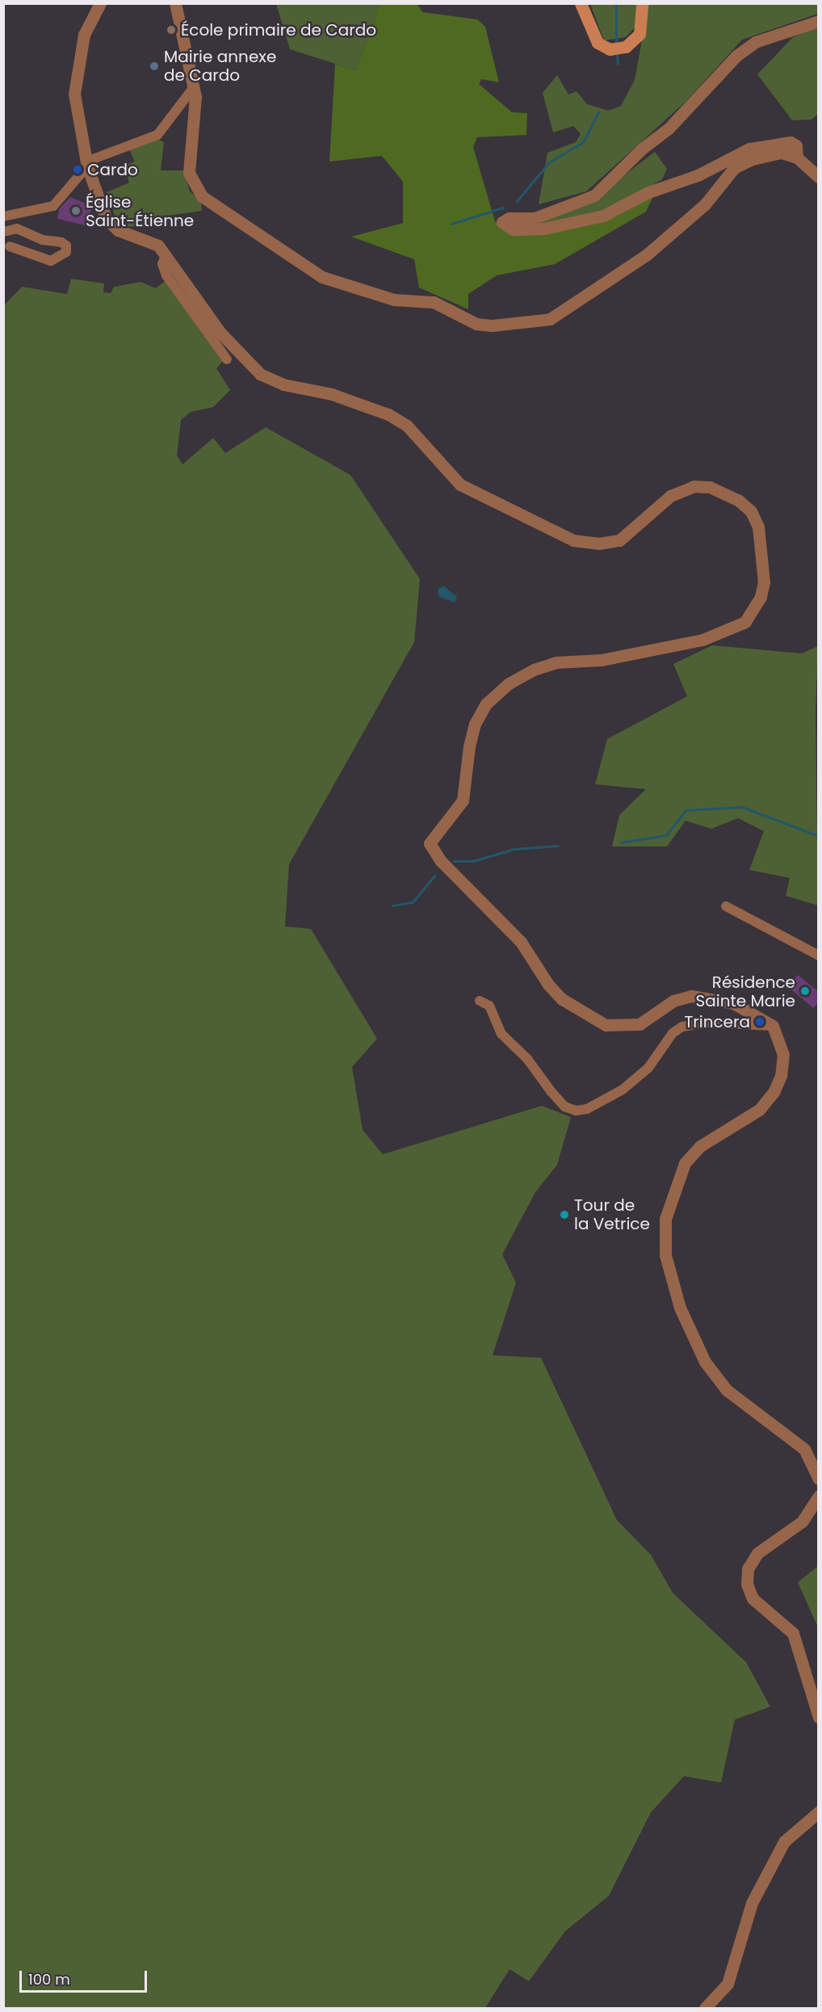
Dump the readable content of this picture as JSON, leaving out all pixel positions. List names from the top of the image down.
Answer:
{
  "places": [
    "École primaire de Cardo",
    "Mairie annexe de Cardo",
    "Cardo",
    "Église Saint-Étienne",
    "Résidence Sainte Marie",
    "Trincera",
    "Tour de la Vetrice"
  ],
  "scale_bar": "100 m"
}
